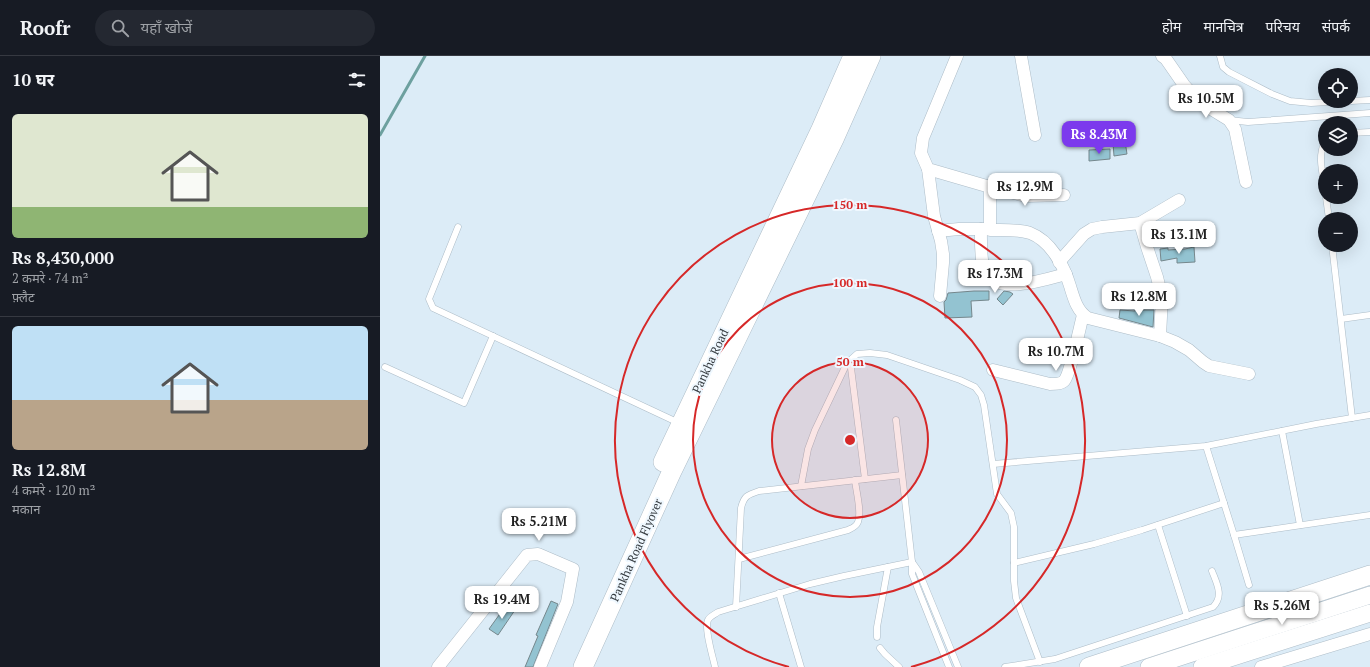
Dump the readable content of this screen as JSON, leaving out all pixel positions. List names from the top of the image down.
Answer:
{
  "streets": {
    "main road": ["Pankha Road", "Pankha Road Flyover"]
  },
  "crossings": [
    ["Pankha Road", "Pankha Road Flyover"]
  ],
  "page": {
    "header": "Roofr",
    "search": "यहाँ खोजें",
    "nav": [
      "होम",
      "मानचित्र",
      "परिचय",
      "संपर्क"
    ],
    "heading": "10 घर",
    "map_buttons": ["+", "−"],
    "price": [
      "Rs 10.5M",
      "Rs 8.43M",
      "Rs 12.9M",
      "Rs 13.1M",
      "Rs 17.3M",
      "Rs 12.8M",
      "Rs 10.7M",
      "Rs 5.21M",
      "Rs 19.4M",
      "Rs 5.26M"
    ],
    "list": [
      {
        "name": "Rs 8,430,000",
        "note": "2 कमरे · 74 m² · फ़्लैट"
      },
      {
        "name": "Rs 12.8M",
        "note": "4 कमरे · 120 m² · मकान"
      }
    ]
  },
  "rings": ["150 m", "100 m", "50 m"]
}
